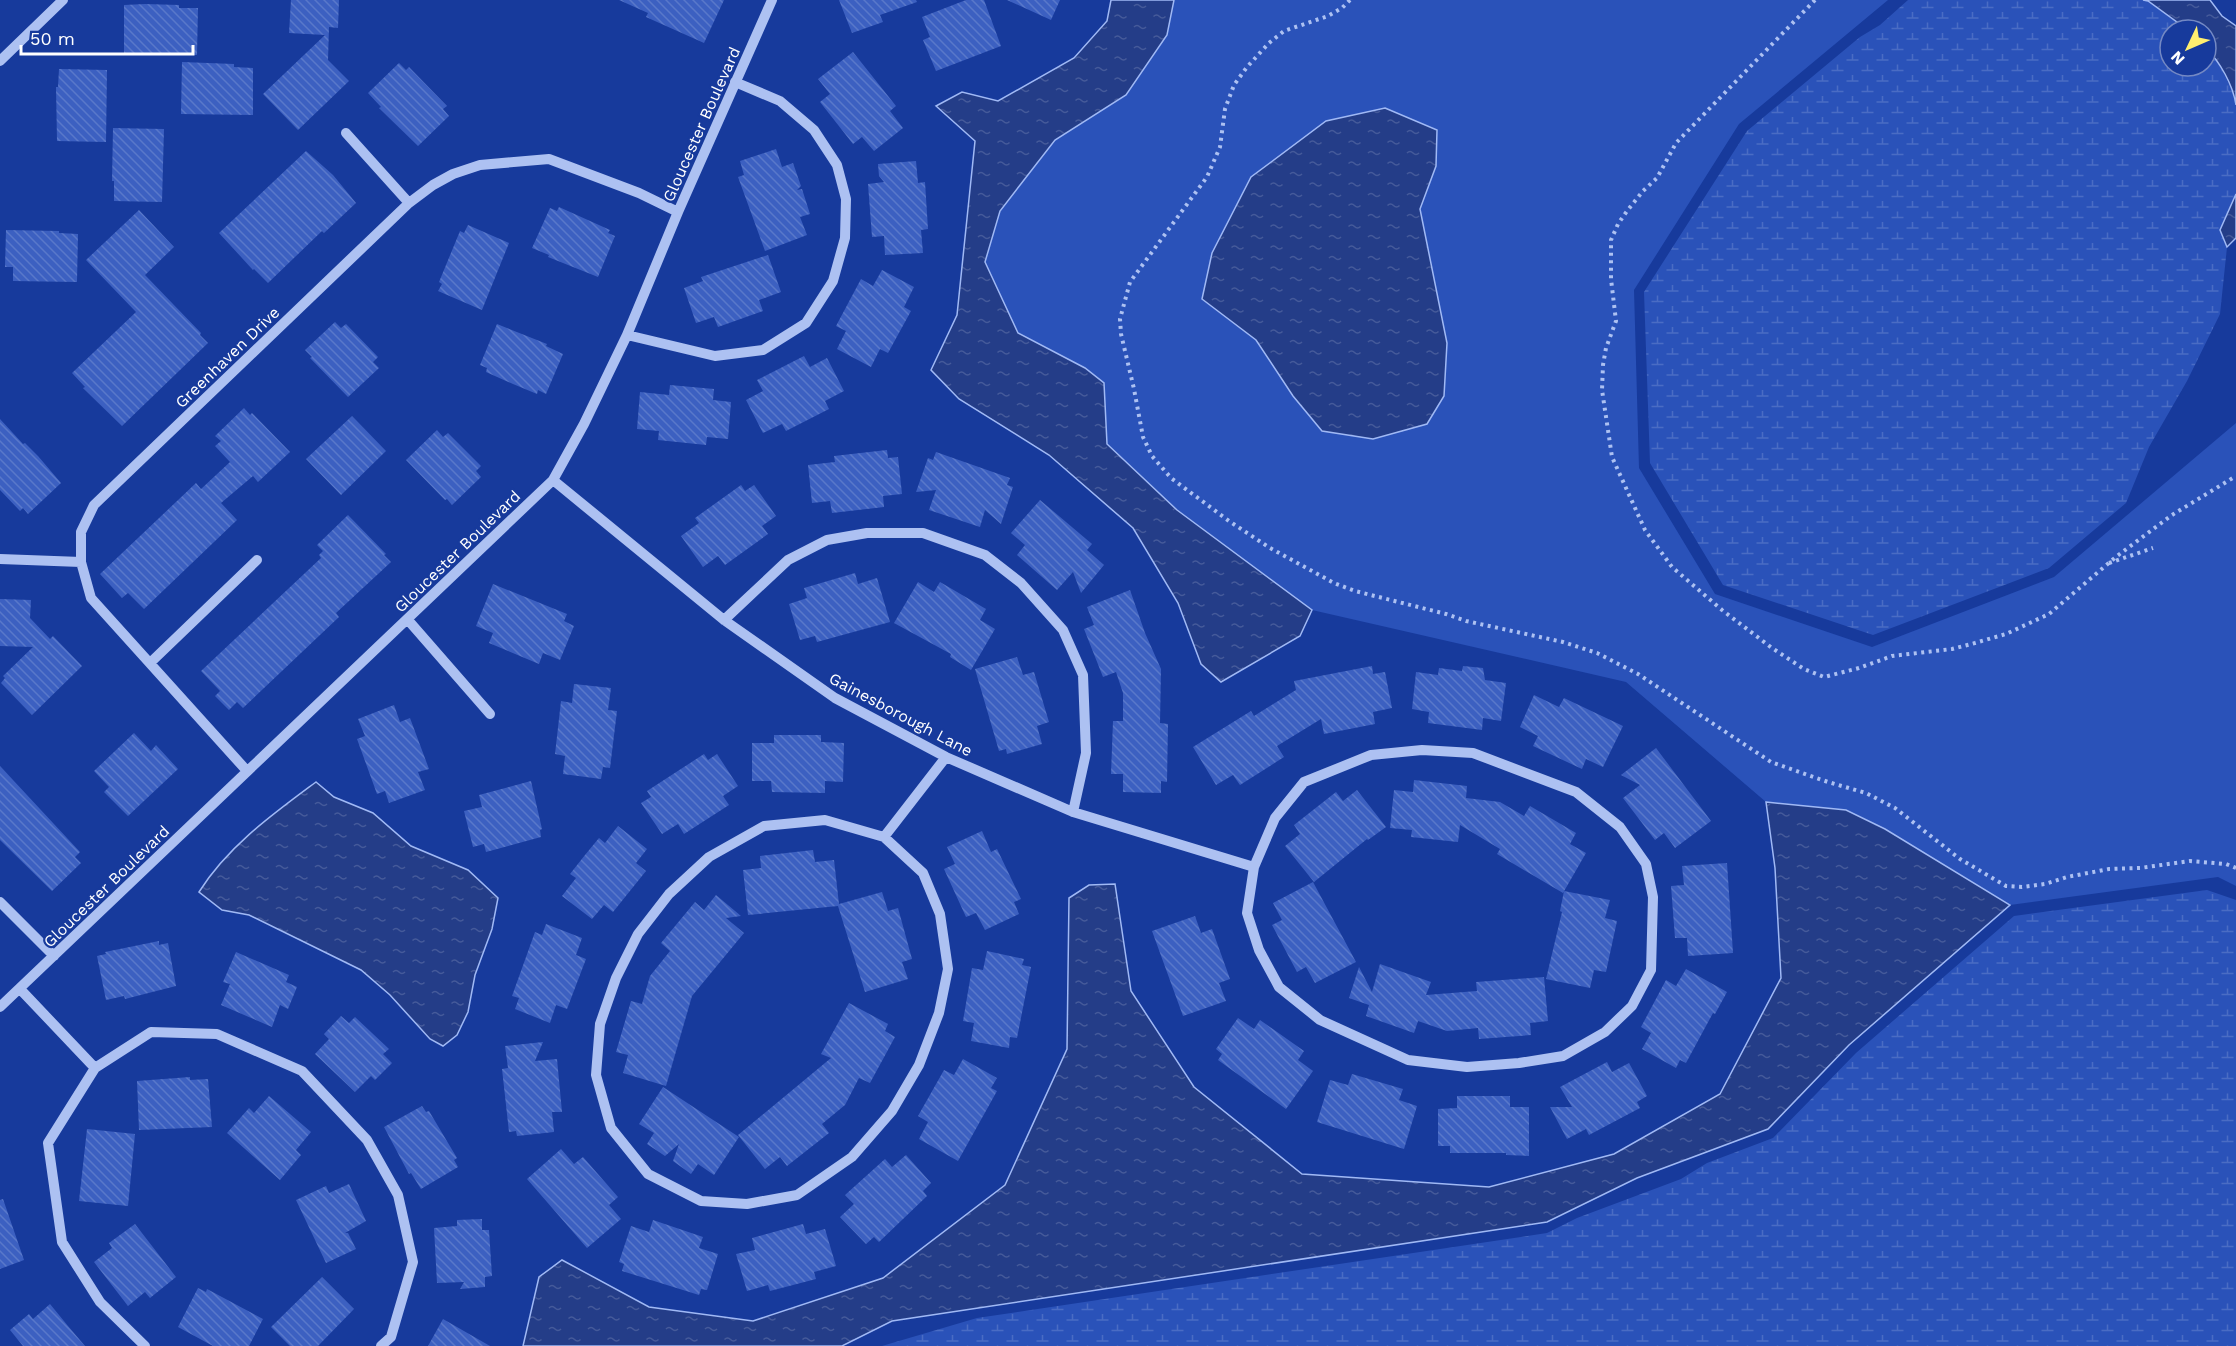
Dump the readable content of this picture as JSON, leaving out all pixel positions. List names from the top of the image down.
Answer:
{
  "streets": {
    "street": ["Gloucester Boulevard", "Greenhaven Drive", "Gainesborough Lane"]
  },
  "crossings": [
    ["Gloucester Boulevard", "Greenhaven Drive"],
    ["Gloucester Boulevard", "Gainesborough Lane"]
  ],
  "scale_bar": "50 m",
  "north": "bottom left"
}
